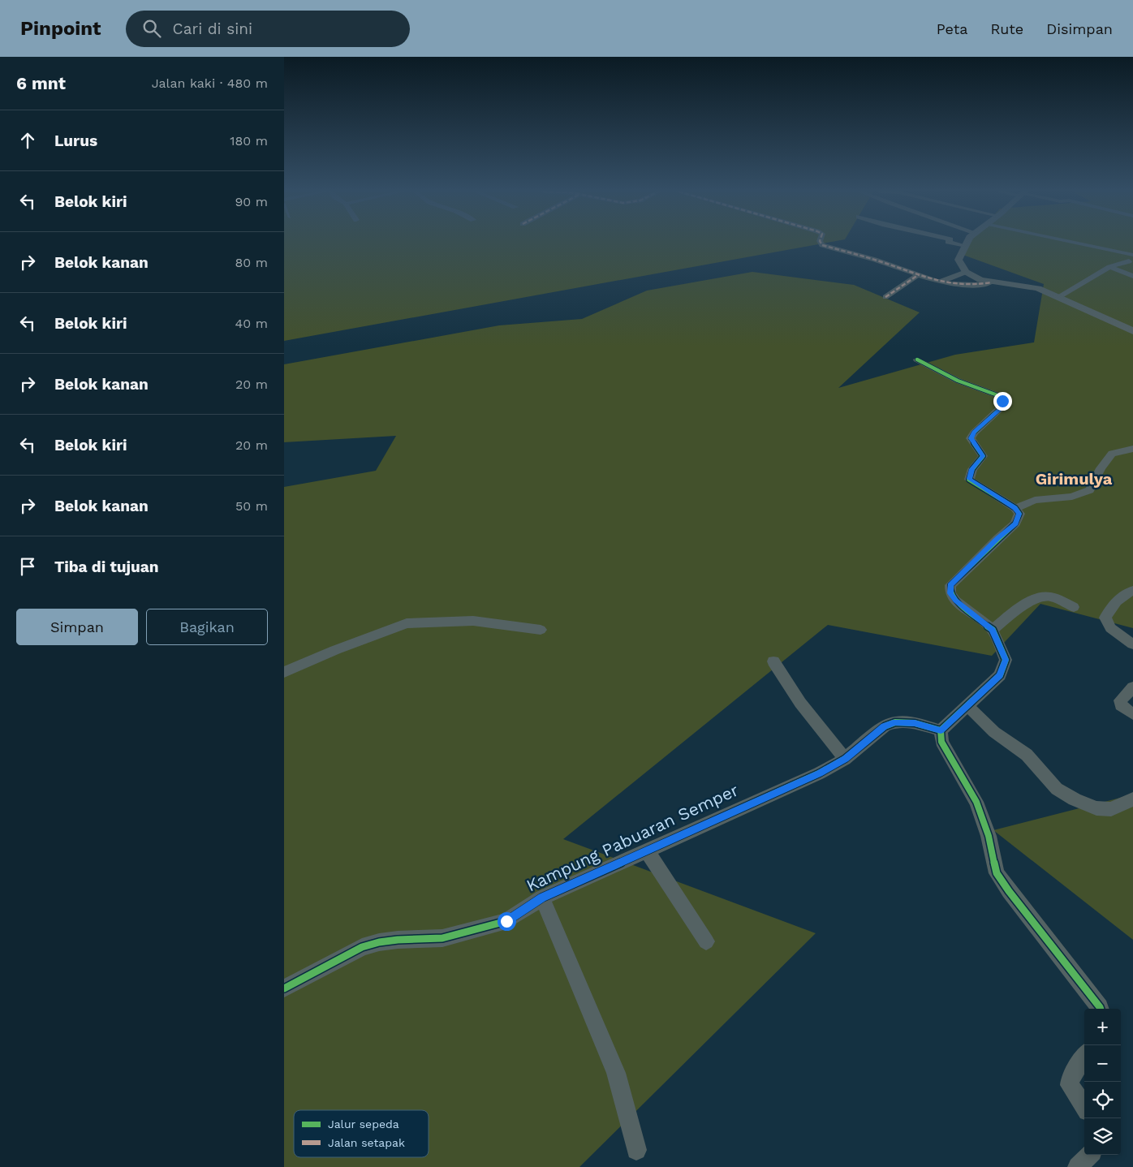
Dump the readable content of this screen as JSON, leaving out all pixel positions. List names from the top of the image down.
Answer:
{
  "streets": {
    "street": ["Kampung Pabuaran Semper"]
  },
  "districts": ["Girimulya"],
  "legend": ["Jalur sepeda", "Jalan setapak"],
  "page": {
    "header": "Pinpoint",
    "search": "Cari di sini",
    "nav": ["Peta", "Rute", "Disimpan"],
    "heading": ["6 mnt", "Jalan kaki · 480 m"],
    "list": [
      ["Lurus", "180 m"],
      ["Belok kiri", "90 m"],
      ["Belok kanan", "80 m"],
      ["Belok kiri", "40 m"],
      ["Belok kanan", "20 m"],
      ["Belok kiri", "20 m"],
      ["Belok kanan", "50 m"],
      "Tiba di tujuan"
    ],
    "buttons": ["Simpan", "Bagikan"],
    "map_buttons": ["+", "−"]
  }
}
